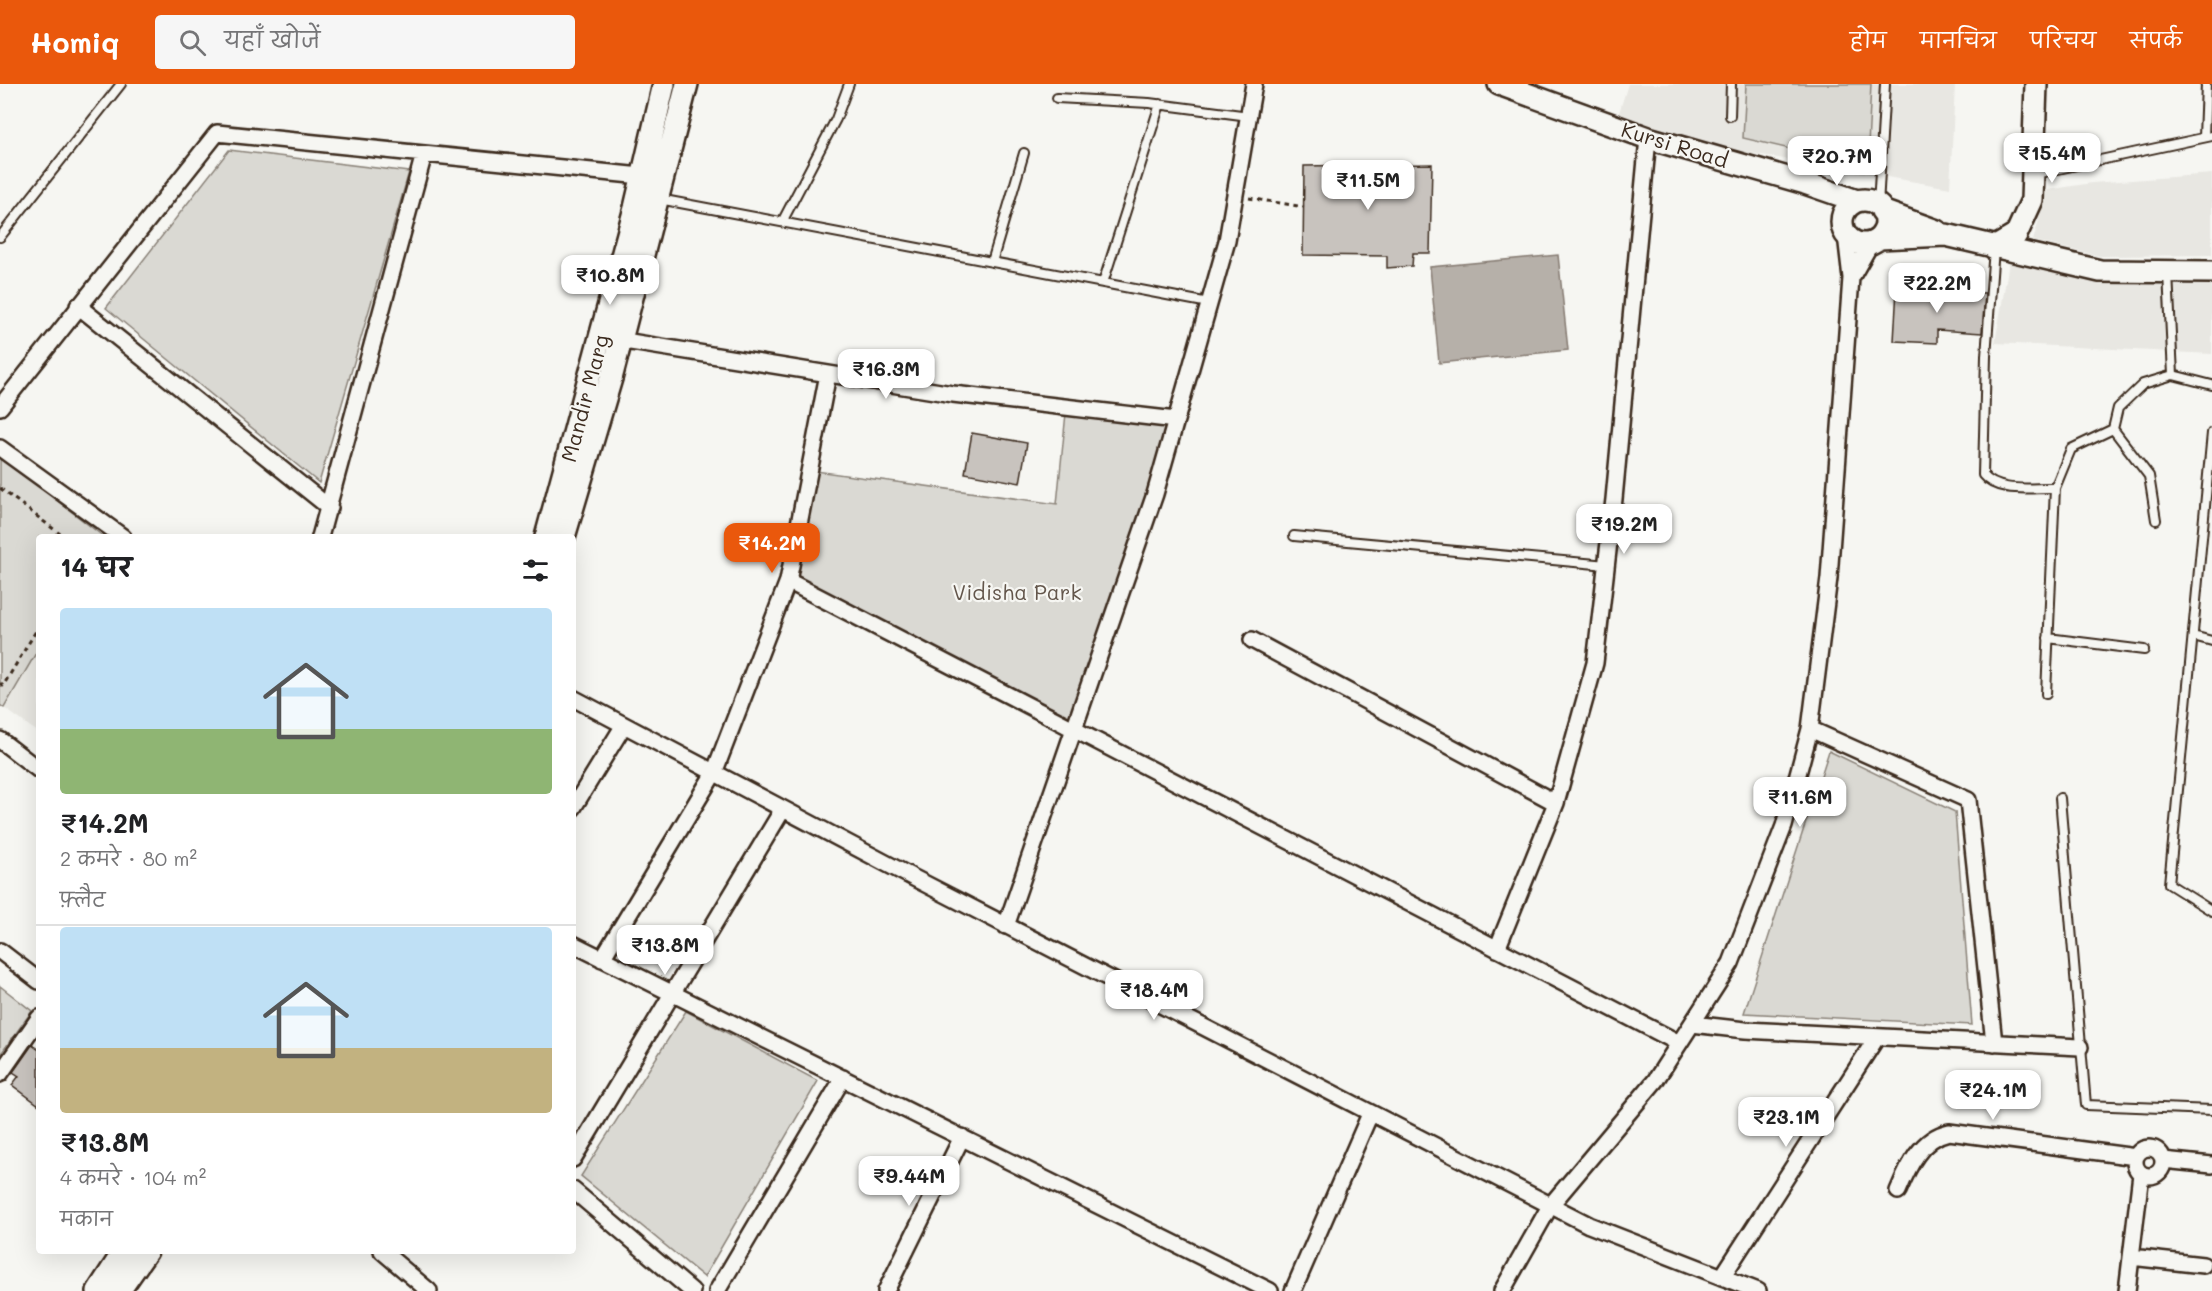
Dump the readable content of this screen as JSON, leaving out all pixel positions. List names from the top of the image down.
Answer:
{
  "streets": {
    "main road": ["Kursi Road", "Mandir Marg"]
  },
  "parks": ["Vidisha Park"],
  "page": {
    "header": "Homiq",
    "search": "यहाँ खोजें",
    "nav": [
      "होम",
      "मानचित्र",
      "परिचय",
      "संपर्क"
    ],
    "price": [
      "₹15.4M",
      "₹20.7M",
      "₹11.5M",
      "₹10.8M",
      "₹22.2M",
      "₹16.3M",
      "₹19.2M",
      "₹14.2M",
      "₹11.6M",
      "₹13.8M",
      "₹18.4M",
      "₹24.1M",
      "₹23.1M",
      "₹9.44M"
    ],
    "heading": "14 घर",
    "list": [
      {
        "name": "₹14.2M",
        "note": "2 कमरे · 80 m² · फ़्लैट"
      },
      {
        "name": "₹13.8M",
        "note": "4 कमरे · 104 m² · मकान"
      }
    ]
  }
}
